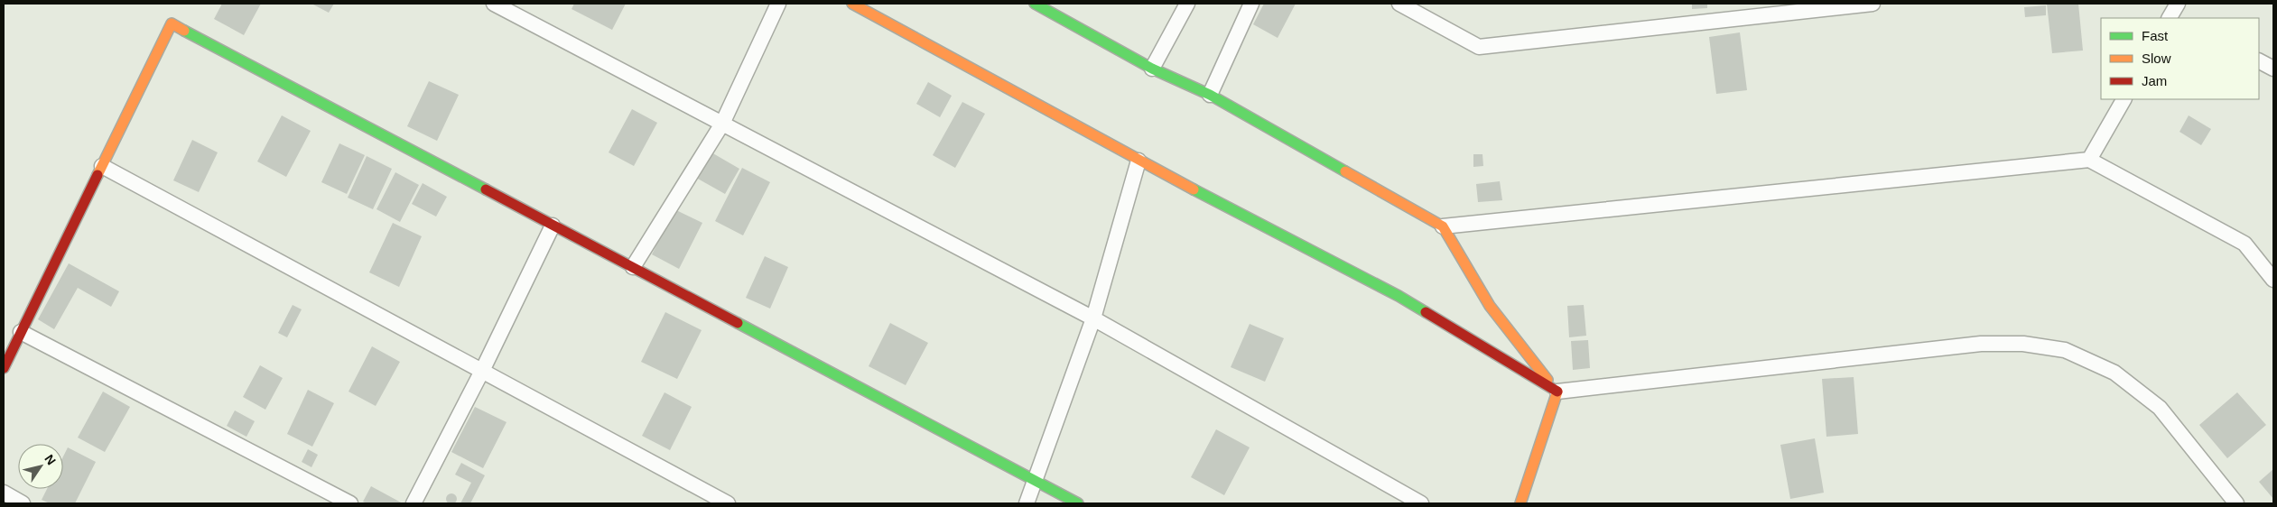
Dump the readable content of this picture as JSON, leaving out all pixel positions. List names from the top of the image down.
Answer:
{
  "legend": ["Fast", "Slow", "Jam"],
  "north": "top right"
}
